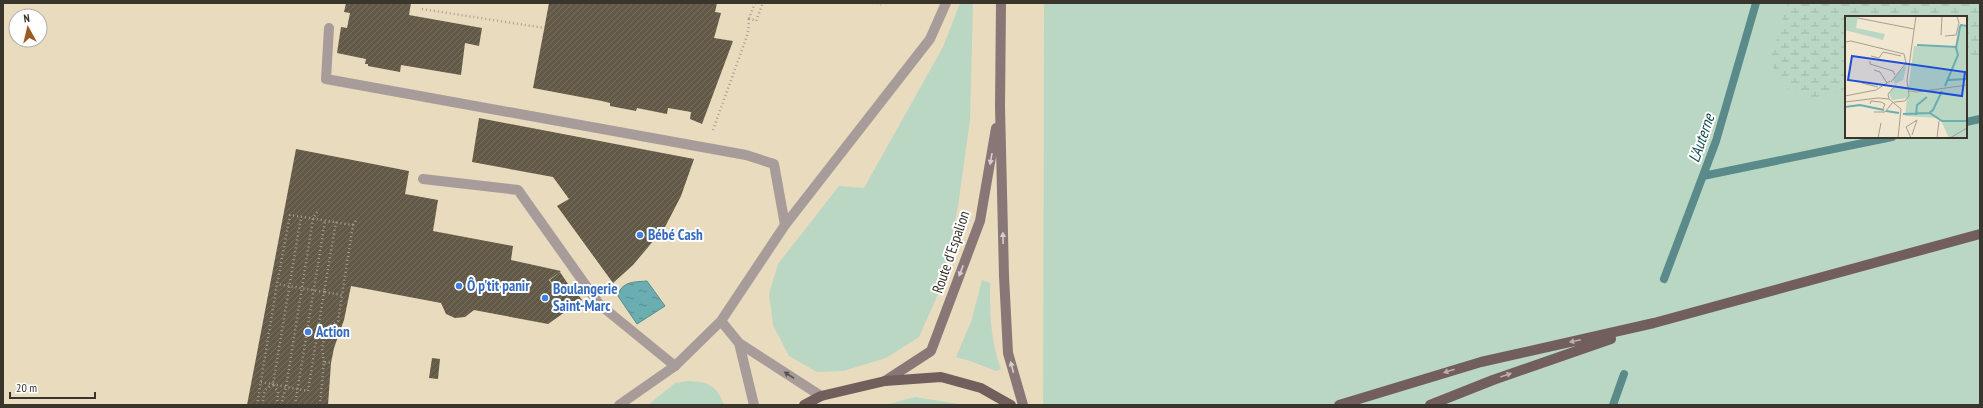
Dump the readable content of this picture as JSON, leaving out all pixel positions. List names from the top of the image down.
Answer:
{
  "streets": {
    "main road": ["Route d'Espalion"]
  },
  "water": ["L'Auterne"],
  "places": [
    "Bébé Cash",
    "Ô p'tit panir",
    "Boulangerie Saint-Marc",
    "Action"
  ],
  "scale_bar": "20 m",
  "north": "top"
}
